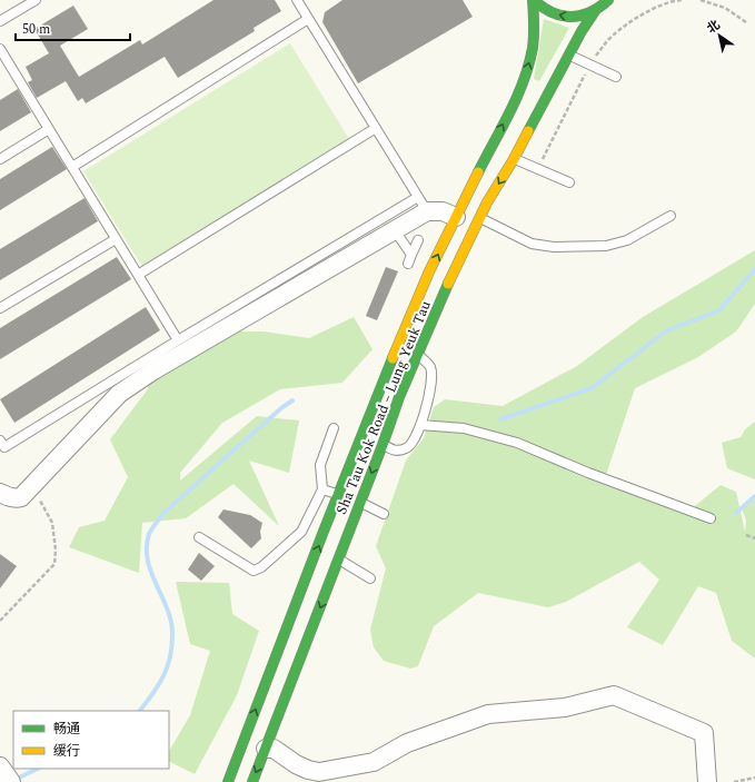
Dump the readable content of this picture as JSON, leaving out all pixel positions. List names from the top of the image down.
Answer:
{
  "streets": {
    "main road": ["Sha Tau Kok Road – Lung Yeuk Tau"]
  },
  "legend": ["畅通", "缓行"],
  "scale_bar": "50 m",
  "north": "top left"
}
